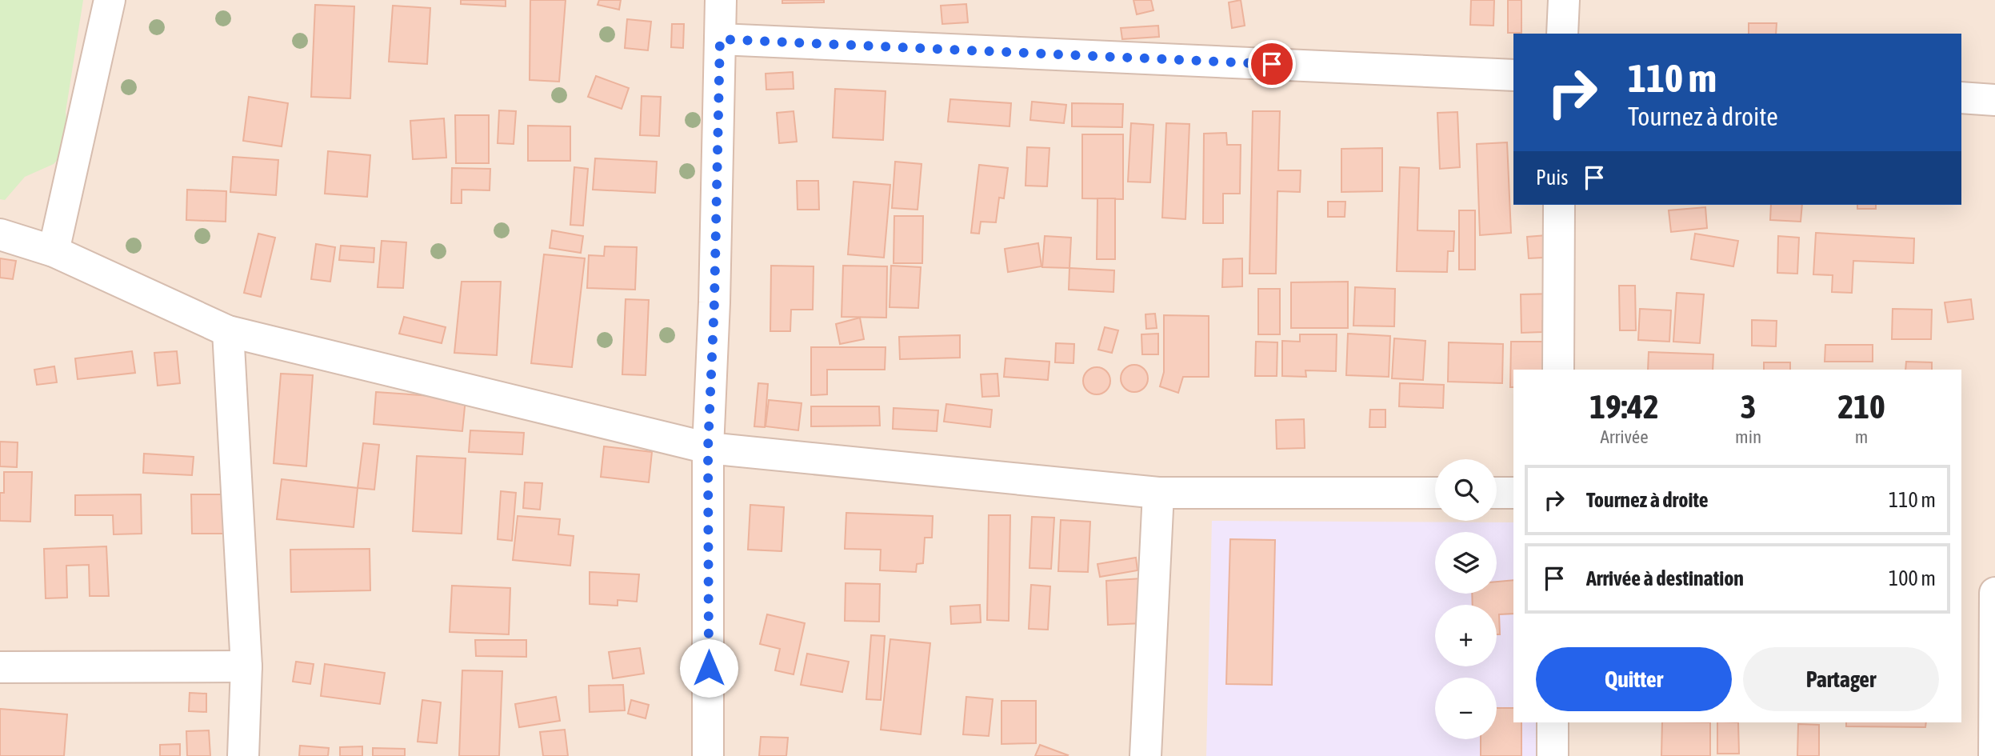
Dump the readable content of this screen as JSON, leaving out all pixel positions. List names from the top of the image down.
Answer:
{
  "page": {
    "turn": ["110 m", "Tournez à droite"],
    "then": "Puis",
    "eta": [
      "19:42",
      "Arrivée",
      "3",
      "min",
      "210",
      "m"
    ],
    "map_buttons": ["+", "−"],
    "list": [
      {
        "name": "Tournez à droite",
        "value": "110 m"
      },
      {
        "name": "Arrivée à destination",
        "value": "100 m"
      }
    ],
    "buttons": ["Quitter", "Partager"]
  }
}
